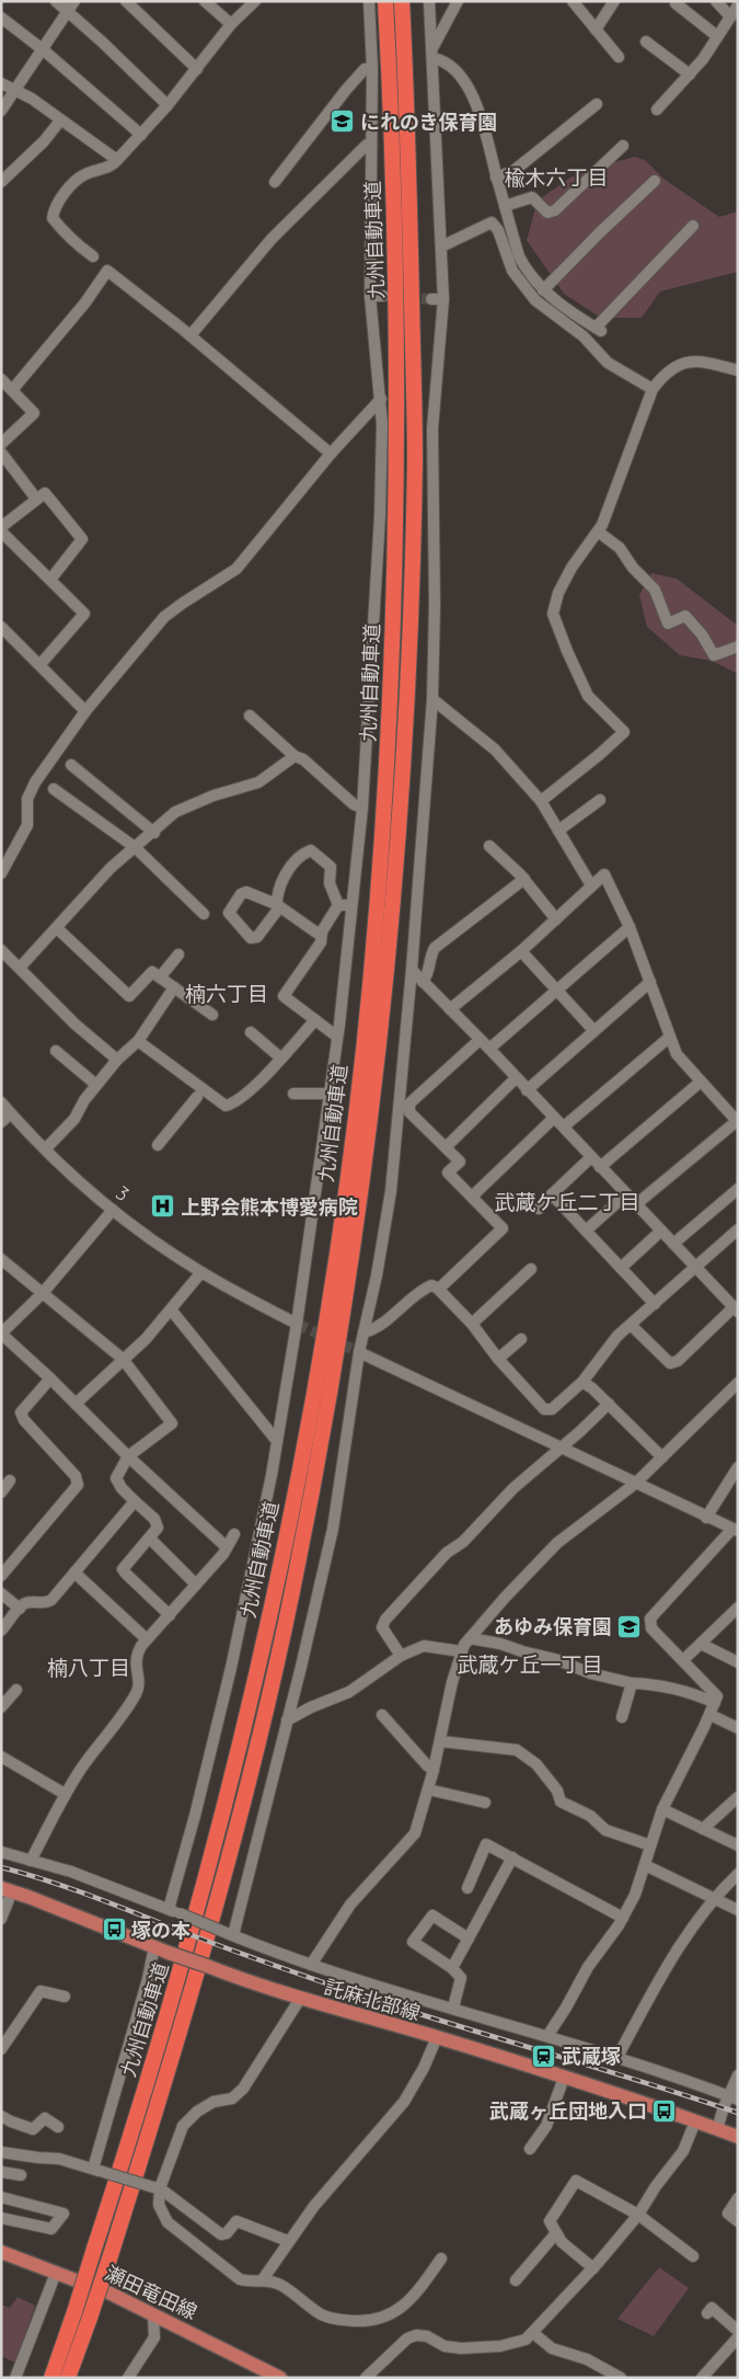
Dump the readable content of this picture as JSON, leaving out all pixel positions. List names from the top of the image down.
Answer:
{
  "streets": {
    "highway": ["九州自動車道"],
    "main road": ["託麻北部線", "瀬田竜田線"],
    "street": ["3"]
  },
  "districts": [
    "楡木六丁目",
    "楠六丁目",
    "武蔵ケ丘二丁目",
    "武蔵ケ丘一丁目",
    "楠八丁目"
  ],
  "places": {
    "school or university": ["にれのき保育園", "あゆみ保育園"],
    "hospital": ["上野会熊本博愛病院"],
    "bus stop": ["塚の本", "武蔵ヶ丘団地入口"],
    "station": ["武蔵塚"]
  }
}
